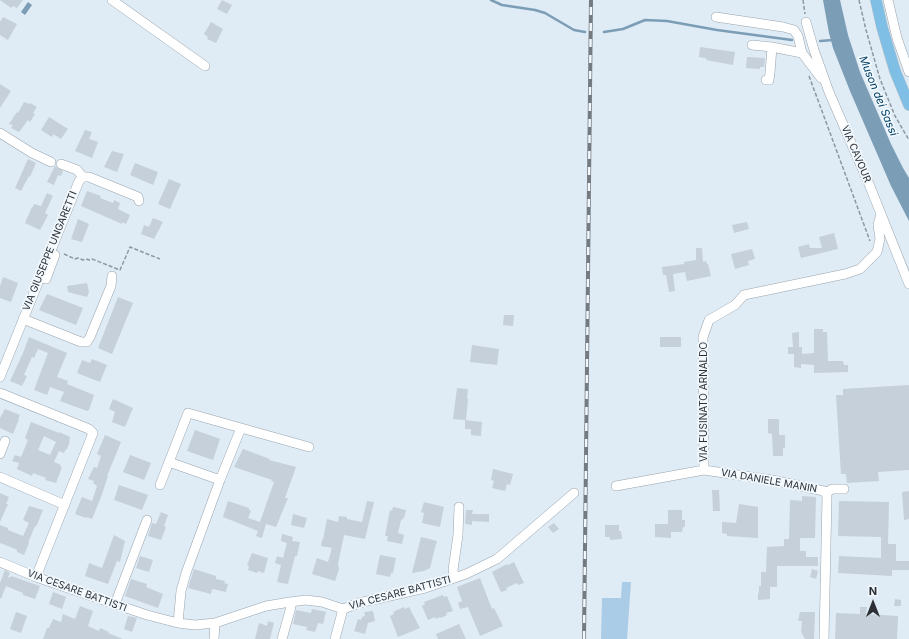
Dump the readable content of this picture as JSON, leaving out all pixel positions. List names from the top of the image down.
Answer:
{
  "streets": {
    "street": [
      "VIA CAVOUR",
      "VIA GIUSEPPE UNGARETTI",
      "VIA FUSINATO ARNALDO",
      "VIA DANIELE MANIN",
      "VIA CESARE BATTISTI"
    ]
  },
  "crossings": [
    ["VIA CAVOUR", "VIA FUSINATO ARNALDO"],
    ["VIA FUSINATO ARNALDO", "VIA DANIELE MANIN"]
  ],
  "water": ["Muson dei Sassi"],
  "north": "top"
}
